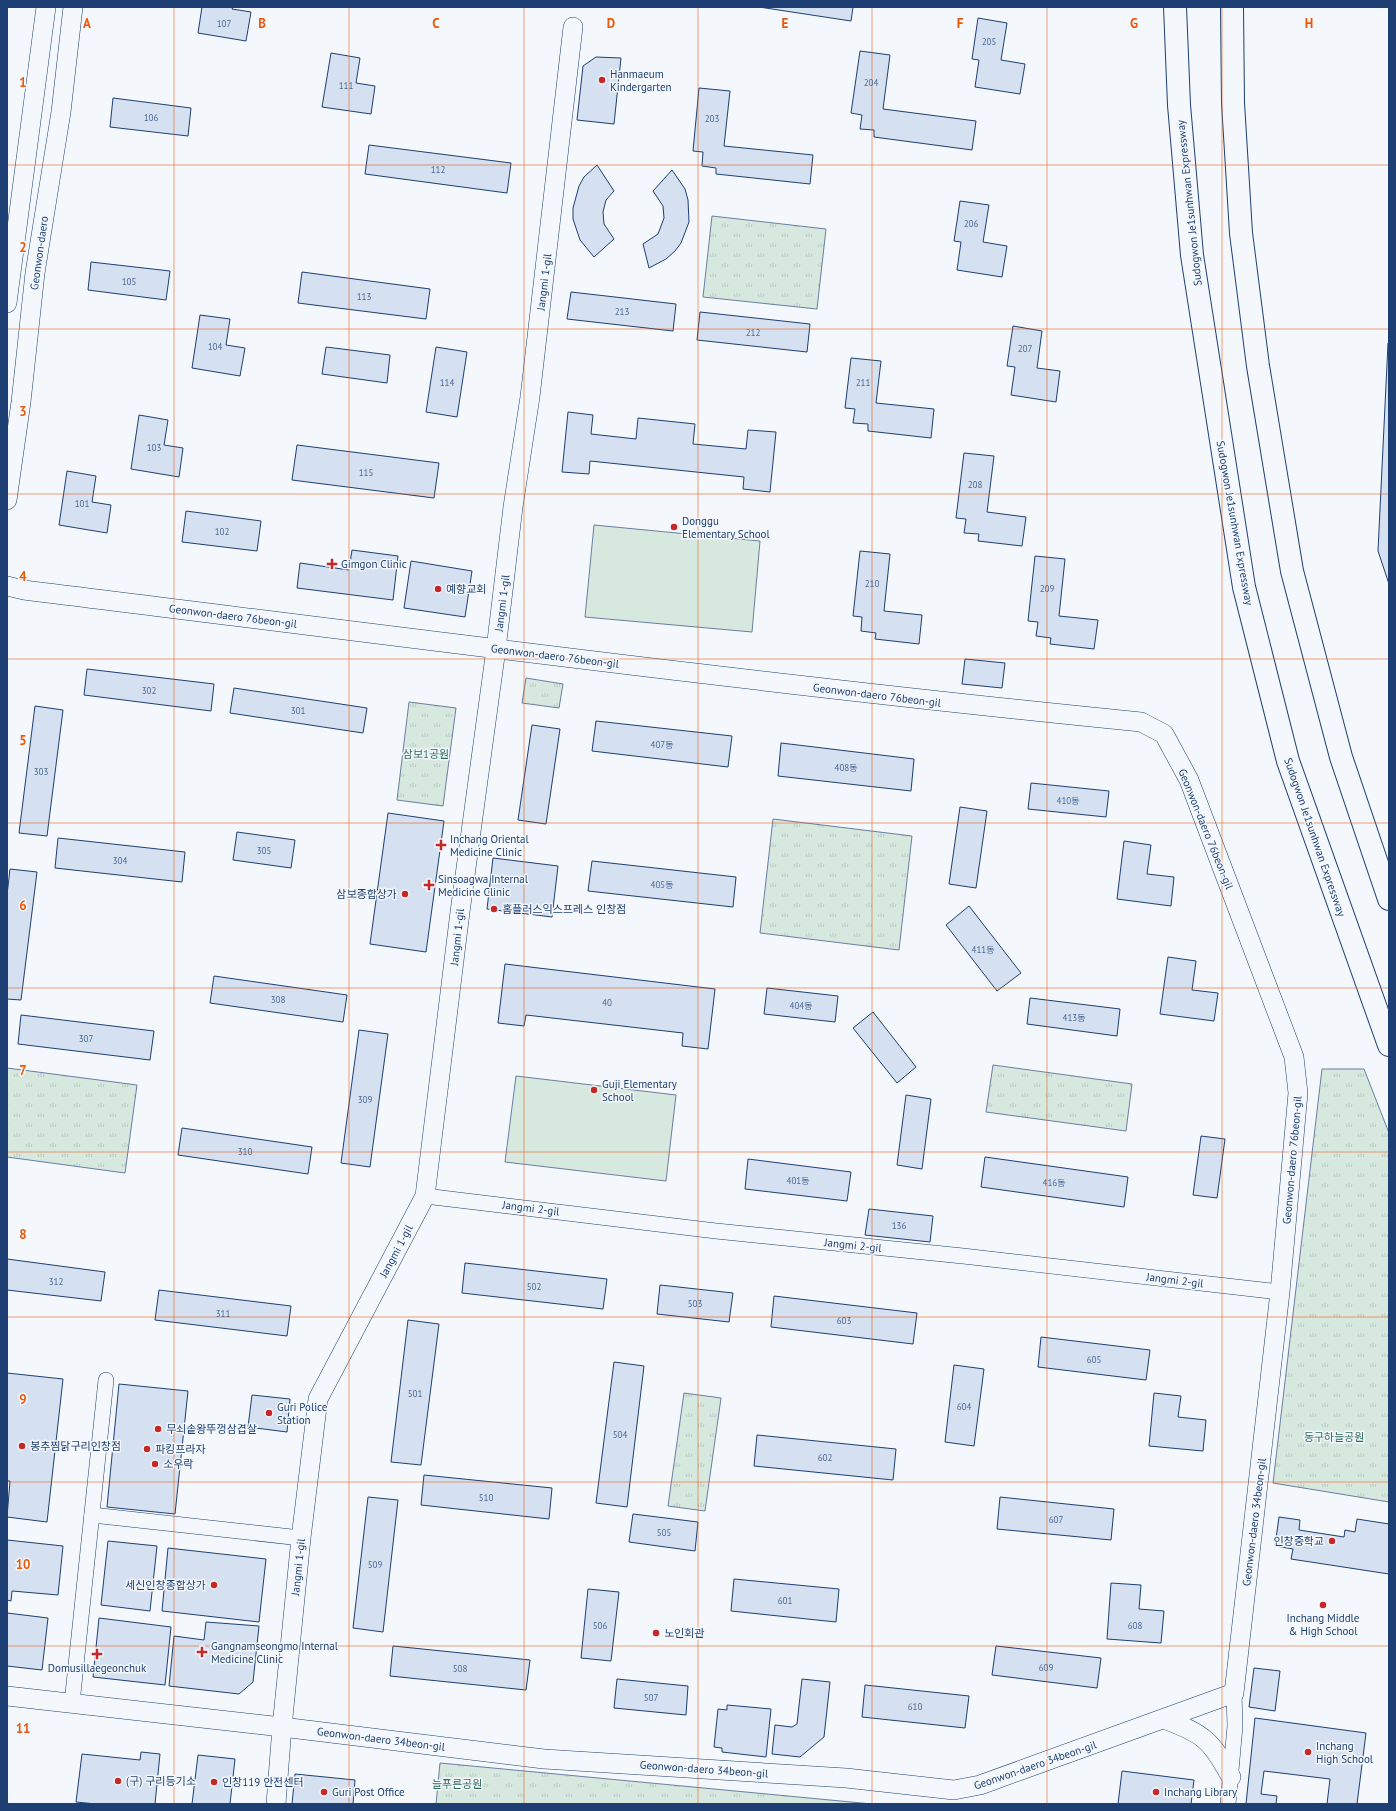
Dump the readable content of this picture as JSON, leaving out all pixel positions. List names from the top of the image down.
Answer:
{
  "streets": {
    "highway": ["Sudogwon Je1sunhwan Expressway"],
    "street": [
      "Geonwon-daero",
      "Jangmi 1-gil",
      "Geonwon-daero 76beon-gil",
      "Jangmi 2-gil",
      "Geonwon-daero 34beon-gil"
    ]
  },
  "crossings": [
    ["Jangmi 1-gil", "Geonwon-daero 76beon-gil"],
    ["Jangmi 1-gil", "Jangmi 2-gil"],
    ["Jangmi 1-gil", "Geonwon-daero 34beon-gil"],
    ["Geonwon-daero 76beon-gil", "Jangmi 2-gil"],
    ["Geonwon-daero 76beon-gil", "Geonwon-daero 34beon-gil"],
    ["Jangmi 2-gil", "Geonwon-daero 34beon-gil"]
  ],
  "parks": ["삼보1공원", "동구하늘공원", "늘푸른공원"],
  "places": {
    "other": [
      "Hanmaeum Kindergarten",
      "Donggu Elementary School",
      "예향교회",
      "삼보종합상가",
      "홈플러스익스프레스 인창점",
      "Guji Elementary School",
      "Guri Police Station",
      "무쇠솥왕뚜껑삼겹살",
      "봉추찜닭구리인창점",
      "파킹프라자",
      "소우락",
      "인창중학교",
      "세신인창종합상가",
      "Inchang Middle & High School",
      "노인회관",
      "Inchang High School",
      "(구) 구리등기소",
      "인창119 안전센터",
      "Guri Post Office",
      "Inchang Library"
    ],
    "health": [
      "Gimgon Clinic",
      "Inchang Oriental Medicine Clinic",
      "Sinsoagwa Internal Medicine Clinic",
      "Gangnamseongmo Internal Medicine Clinic",
      "Domusillaegeonchuk"
    ]
  },
  "house_numbers": [
    "107",
    "205",
    "204",
    "111",
    "106",
    "203",
    "112",
    "206",
    "105",
    "113",
    "213",
    "212",
    "104",
    "207",
    "114",
    "211",
    "103",
    "115",
    "208",
    "101",
    "102",
    "210",
    "209",
    "302",
    "301",
    "407동",
    "408동",
    "303",
    "410동",
    "305",
    "304",
    "405동",
    "411동",
    "308",
    "40",
    "404동",
    "413동",
    "307",
    "309",
    "310",
    "401동",
    "416동",
    "136",
    "312",
    "502",
    "503",
    "311",
    "603",
    "605",
    "501",
    "604",
    "504",
    "602",
    "510",
    "607",
    "505",
    "509",
    "601",
    "506",
    "608",
    "609",
    "508",
    "507",
    "610"
  ],
  "grid": {
    "columns": [
      "A",
      "B",
      "C",
      "D",
      "E",
      "F",
      "G",
      "H"
    ],
    "rows": [
      "1",
      "2",
      "3",
      "4",
      "5",
      "6",
      "7",
      "8",
      "9",
      "10",
      "11"
    ]
  }
}
